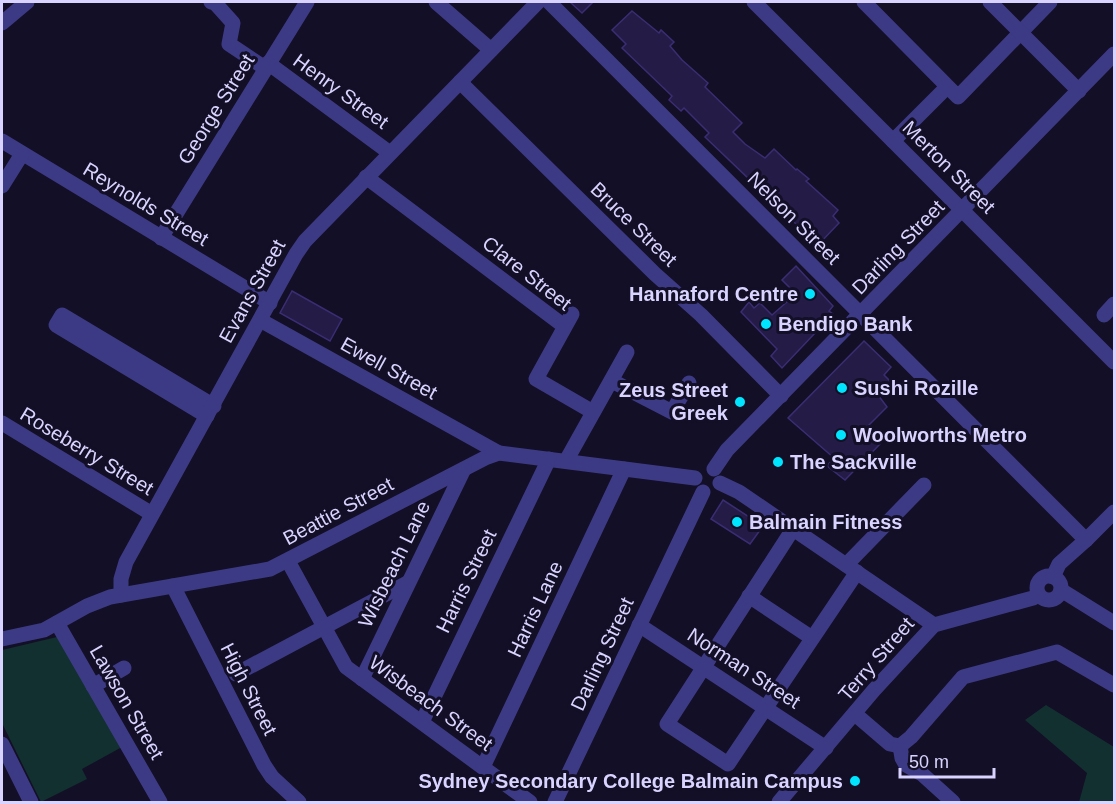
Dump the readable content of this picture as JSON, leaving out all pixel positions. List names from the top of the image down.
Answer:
{
  "streets": {
    "street": [
      "Henry Street",
      "George Street",
      "Merton Street",
      "Reynolds Street",
      "Nelson Street",
      "Bruce Street",
      "Darling Street",
      "Clare Street",
      "Evans Street",
      "Ewell Street",
      "Roseberry Street",
      "Beattie Street",
      "Wisbeach Lane",
      "Harris Street",
      "Harris Lane",
      "Terry Street",
      "Norman Street",
      "High Street",
      "Lawson Street",
      "Wisbeach Street"
    ]
  },
  "crossings": [
    ["Henry Street", "George Street"],
    ["Henry Street", "Evans Street"],
    ["George Street", "Reynolds Street"],
    ["Merton Street", "Darling Street"],
    ["Reynolds Street", "Evans Street"],
    ["Nelson Street", "Darling Street"],
    ["Bruce Street", "Darling Street"],
    ["Bruce Street", "Evans Street"],
    ["Darling Street", "Norman Street"],
    ["Clare Street", "Evans Street"],
    ["Evans Street", "Ewell Street"],
    ["Evans Street", "Roseberry Street"],
    ["Evans Street", "Beattie Street"],
    ["Ewell Street", "Beattie Street"],
    ["Beattie Street", "Wisbeach Lane"],
    ["Beattie Street", "High Street"],
    ["Beattie Street", "Lawson Street"],
    ["Beattie Street", "Wisbeach Street"],
    ["Wisbeach Lane", "Wisbeach Street"],
    ["Harris Street", "Wisbeach Street"],
    ["Harris Lane", "Wisbeach Street"],
    ["Terry Street", "Norman Street"]
  ],
  "places": [
    "Hannaford Centre",
    "Bendigo Bank",
    "Sushi Rozille",
    "Zeus Street Greek",
    "Woolworths Metro",
    "The Sackville",
    "Balmain Fitness",
    "Sydney Secondary College Balmain Campus"
  ],
  "scale_bar": "50 m"
}
